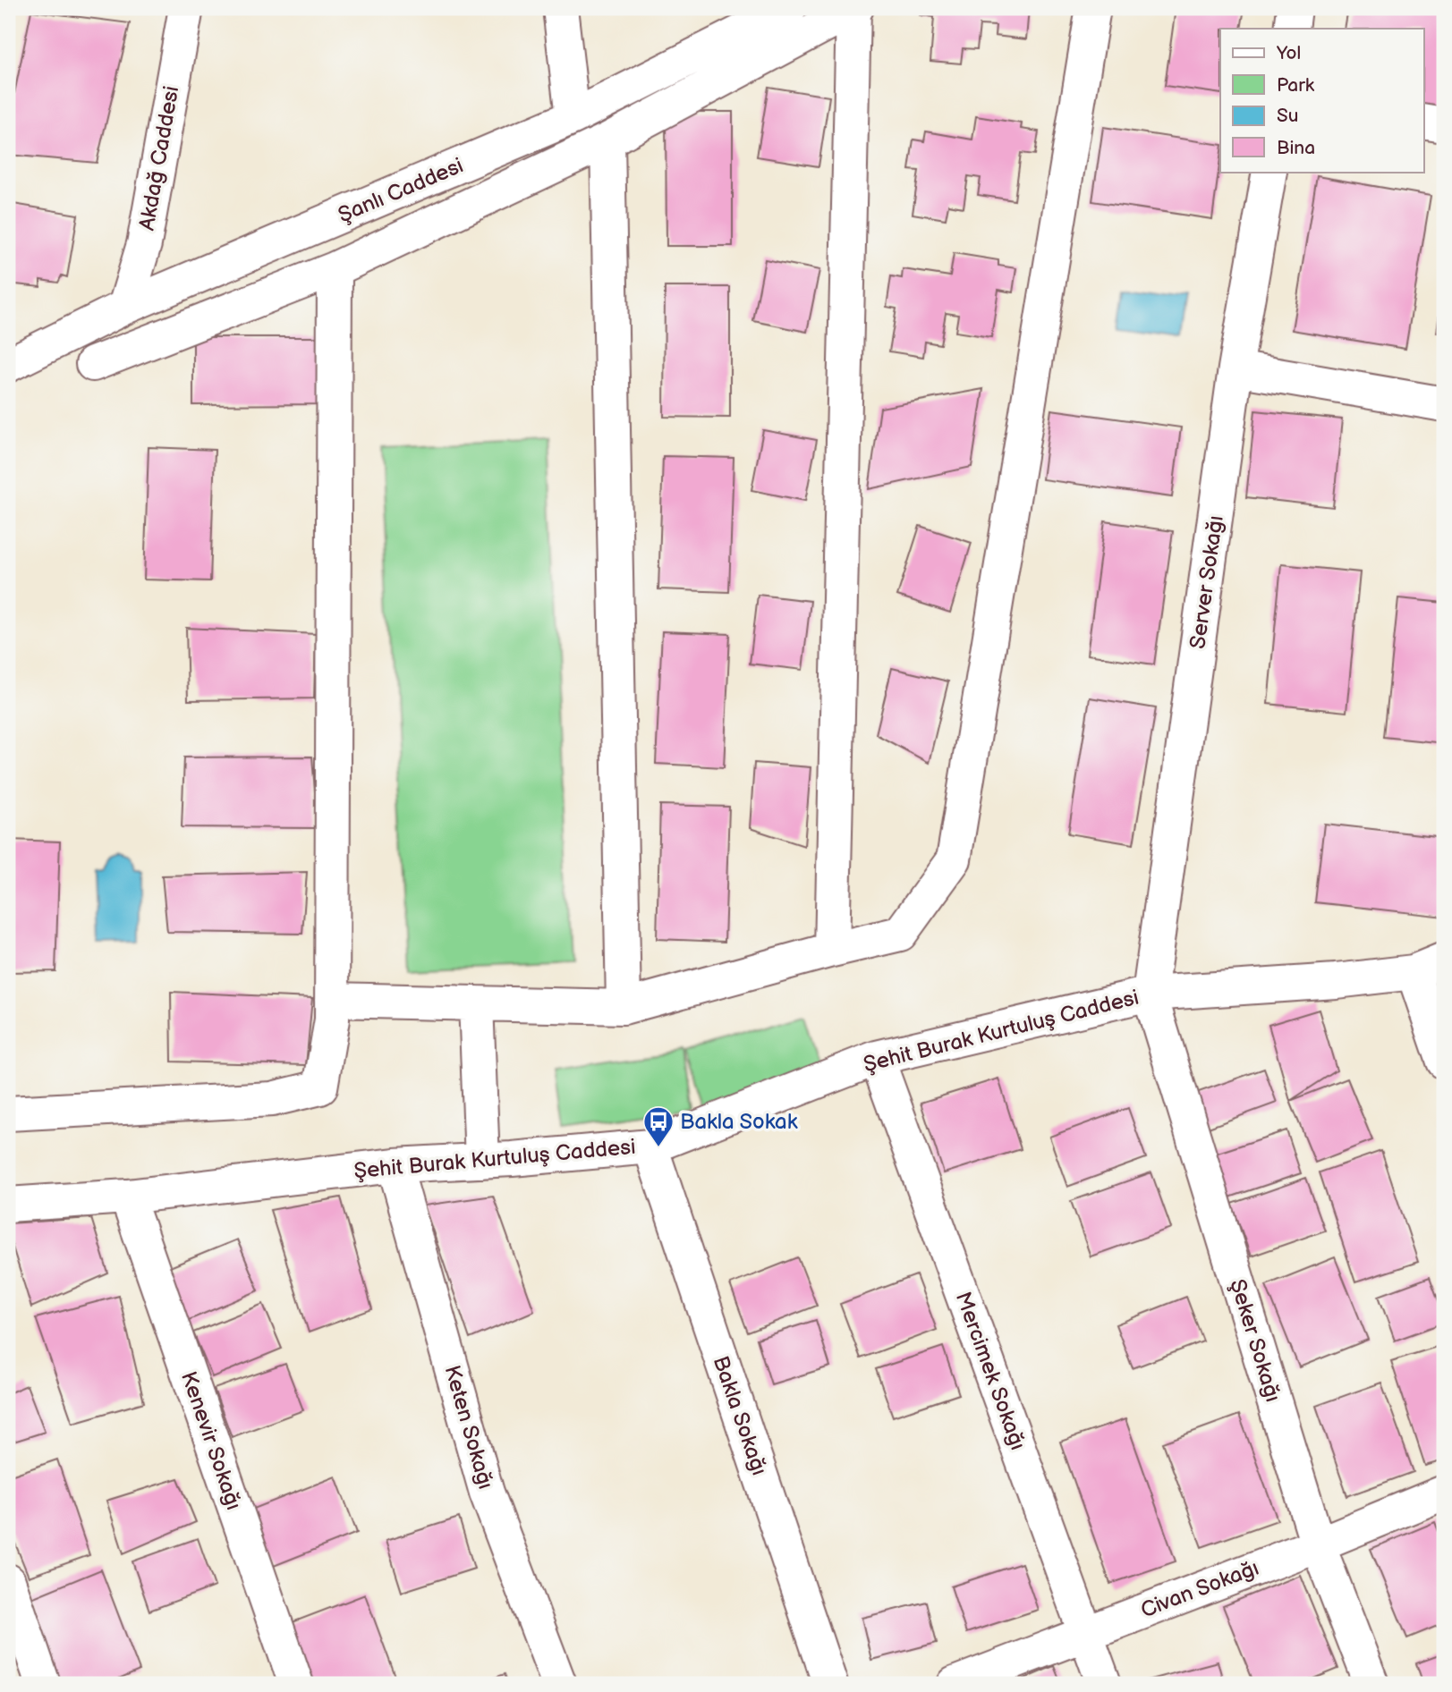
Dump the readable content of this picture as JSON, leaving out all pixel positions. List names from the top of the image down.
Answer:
{
  "streets": {
    "street": [
      "Akdağ Caddesi",
      "Şanlı Caddesi",
      "Server Sokağı",
      "Şehit Burak Kurtuluş Caddesi",
      "Şeker Sokağı",
      "Mercimek Sokağı",
      "Bakla Sokağı",
      "Keten Sokağı",
      "Kenevir Sokağı",
      "Civan Sokağı"
    ]
  },
  "crossings": [
    ["Akdağ Caddesi", "Şanlı Caddesi"],
    ["Server Sokağı", "Şehit Burak Kurtuluş Caddesi"],
    ["Server Sokağı", "Şeker Sokağı"],
    ["Şehit Burak Kurtuluş Caddesi", "Şeker Sokağı"],
    ["Şehit Burak Kurtuluş Caddesi", "Mercimek Sokağı"],
    ["Şehit Burak Kurtuluş Caddesi", "Bakla Sokağı"],
    ["Şehit Burak Kurtuluş Caddesi", "Keten Sokağı"],
    ["Şehit Burak Kurtuluş Caddesi", "Kenevir Sokağı"],
    ["Şeker Sokağı", "Civan Sokağı"],
    ["Mercimek Sokağı", "Civan Sokağı"]
  ],
  "places": {
    "bus stop": ["Bakla Sokak"]
  },
  "legend": [
    "Yol",
    "Park",
    "Su",
    "Bina"
  ]
}
